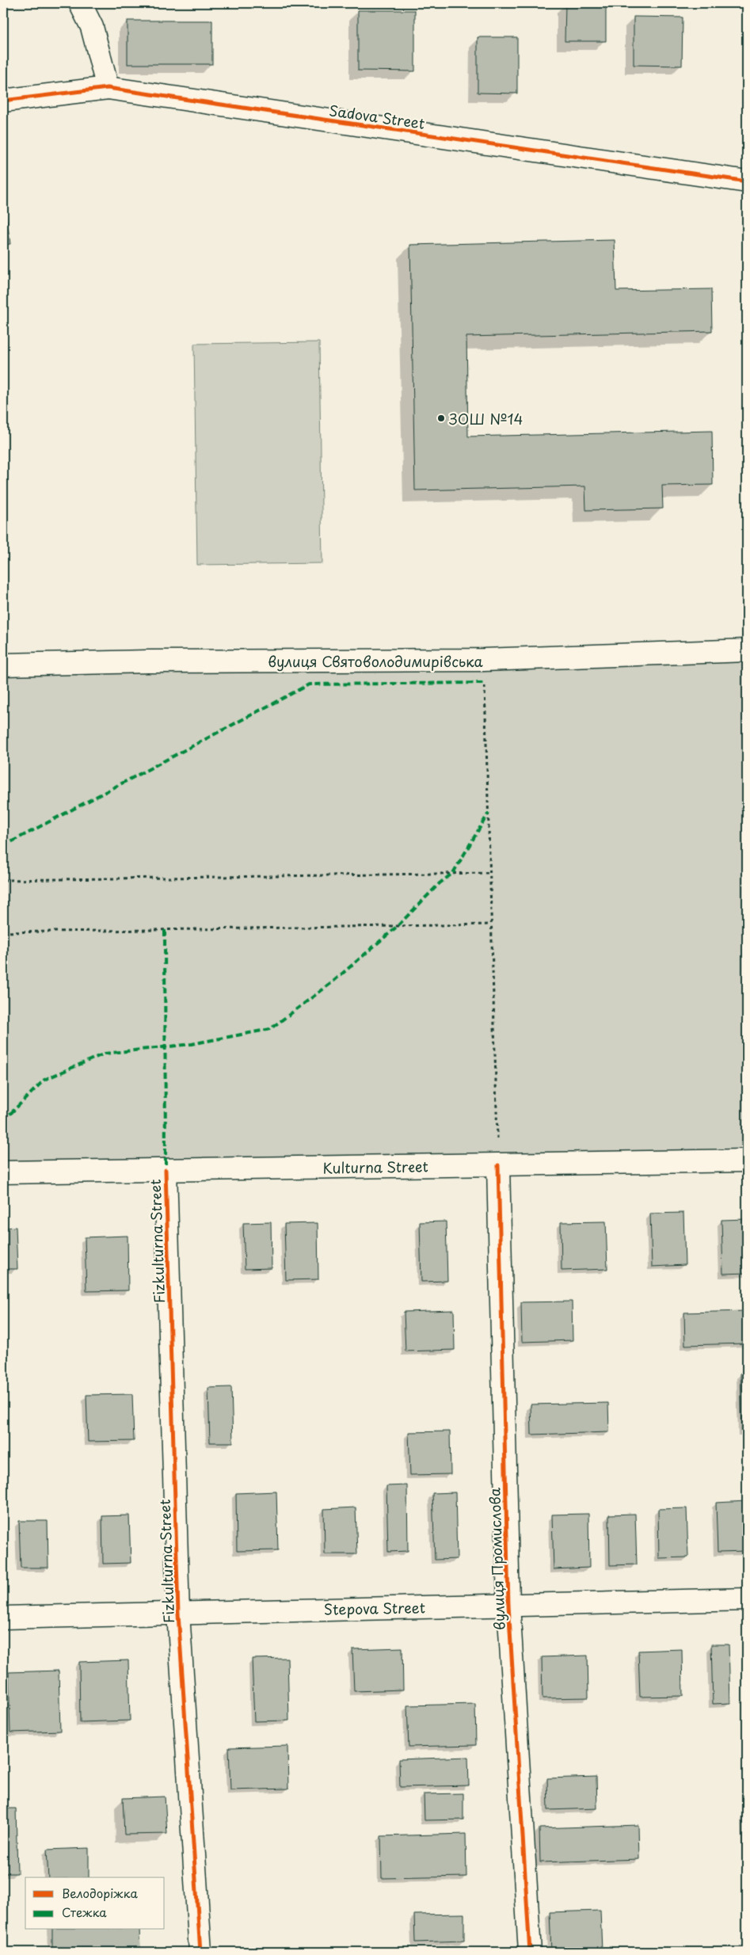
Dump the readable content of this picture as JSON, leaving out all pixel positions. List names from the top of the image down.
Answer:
{
  "streets": {
    "street": [
      "Sadova Street",
      "вулиця Святоволодимирівська",
      "Kulturna Street",
      "Fizkulturna Street",
      "вулиця Промислова",
      "Stepova Street"
    ]
  },
  "crossings": [
    ["Kulturna Street", "Fizkulturna Street"],
    ["Kulturna Street", "вулиця Промислова"],
    ["Fizkulturna Street", "Stepova Street"],
    ["вулиця Промислова", "Stepova Street"]
  ],
  "places": ["ЗОШ №14"],
  "legend": ["Велодоріжка", "Стежка"]
}
